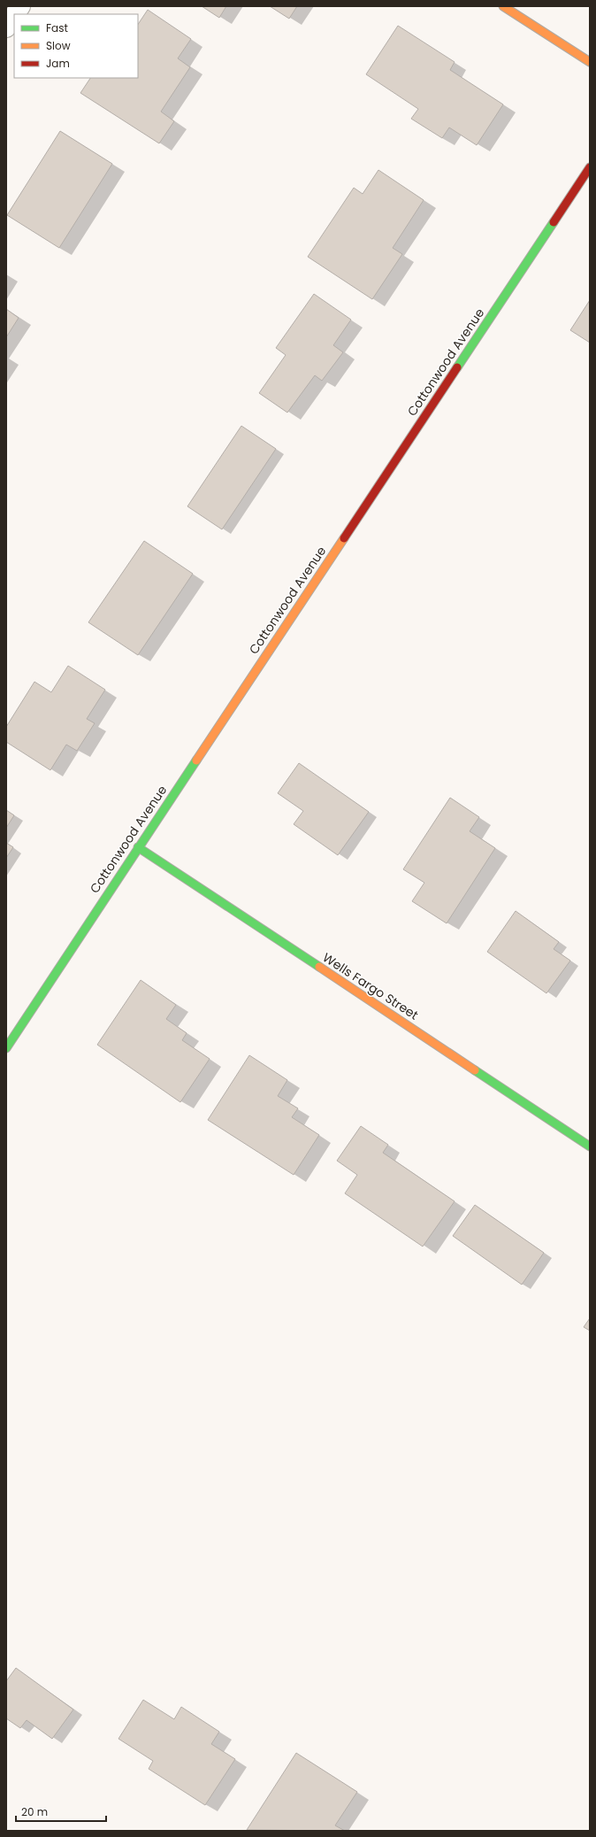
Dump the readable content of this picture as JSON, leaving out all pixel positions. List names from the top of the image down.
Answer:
{
  "streets": {
    "street": ["Cottonwood Avenue", "Wells Fargo Street"]
  },
  "crossings": [
    ["Cottonwood Avenue", "Wells Fargo Street"]
  ],
  "legend": ["Fast", "Slow", "Jam"],
  "scale_bar": "20 m"
}
